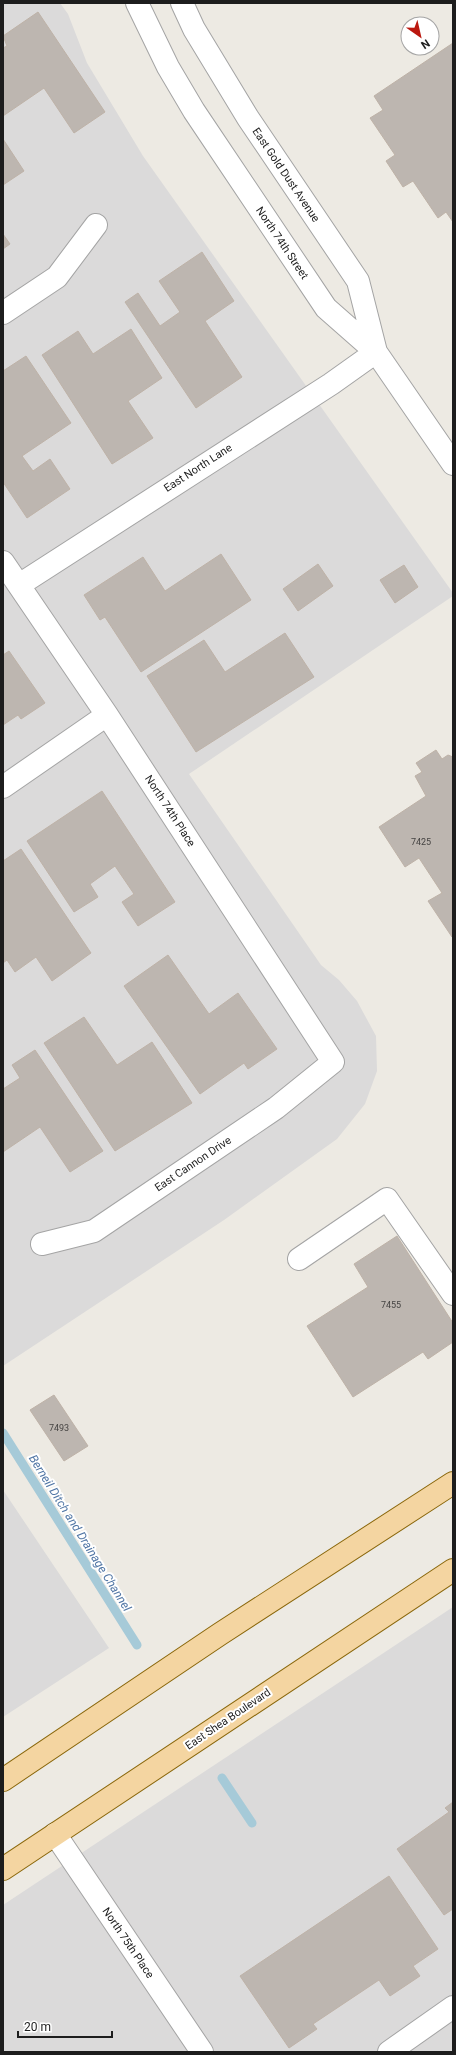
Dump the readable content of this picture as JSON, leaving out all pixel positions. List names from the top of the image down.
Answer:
{
  "streets": {
    "main road": ["East Shea Boulevard"],
    "street": [
      "East Gold Dust Avenue",
      "North 74th Street",
      "East North Lane",
      "North 74th Place",
      "East Cannon Drive",
      "North 75th Place"
    ]
  },
  "crossings": [
    ["East Gold Dust Avenue", "North 74th Street"],
    ["East Gold Dust Avenue", "East North Lane"],
    ["North 74th Street", "East North Lane"],
    ["East North Lane", "North 74th Place"],
    ["North 74th Place", "East Cannon Drive"],
    ["East Shea Boulevard", "North 75th Place"]
  ],
  "water": ["Berneil Ditch and Drainage Channel"],
  "house_numbers": ["7425", "7455", "7493"],
  "scale_bar": "20 m",
  "north": "bottom right"
}
